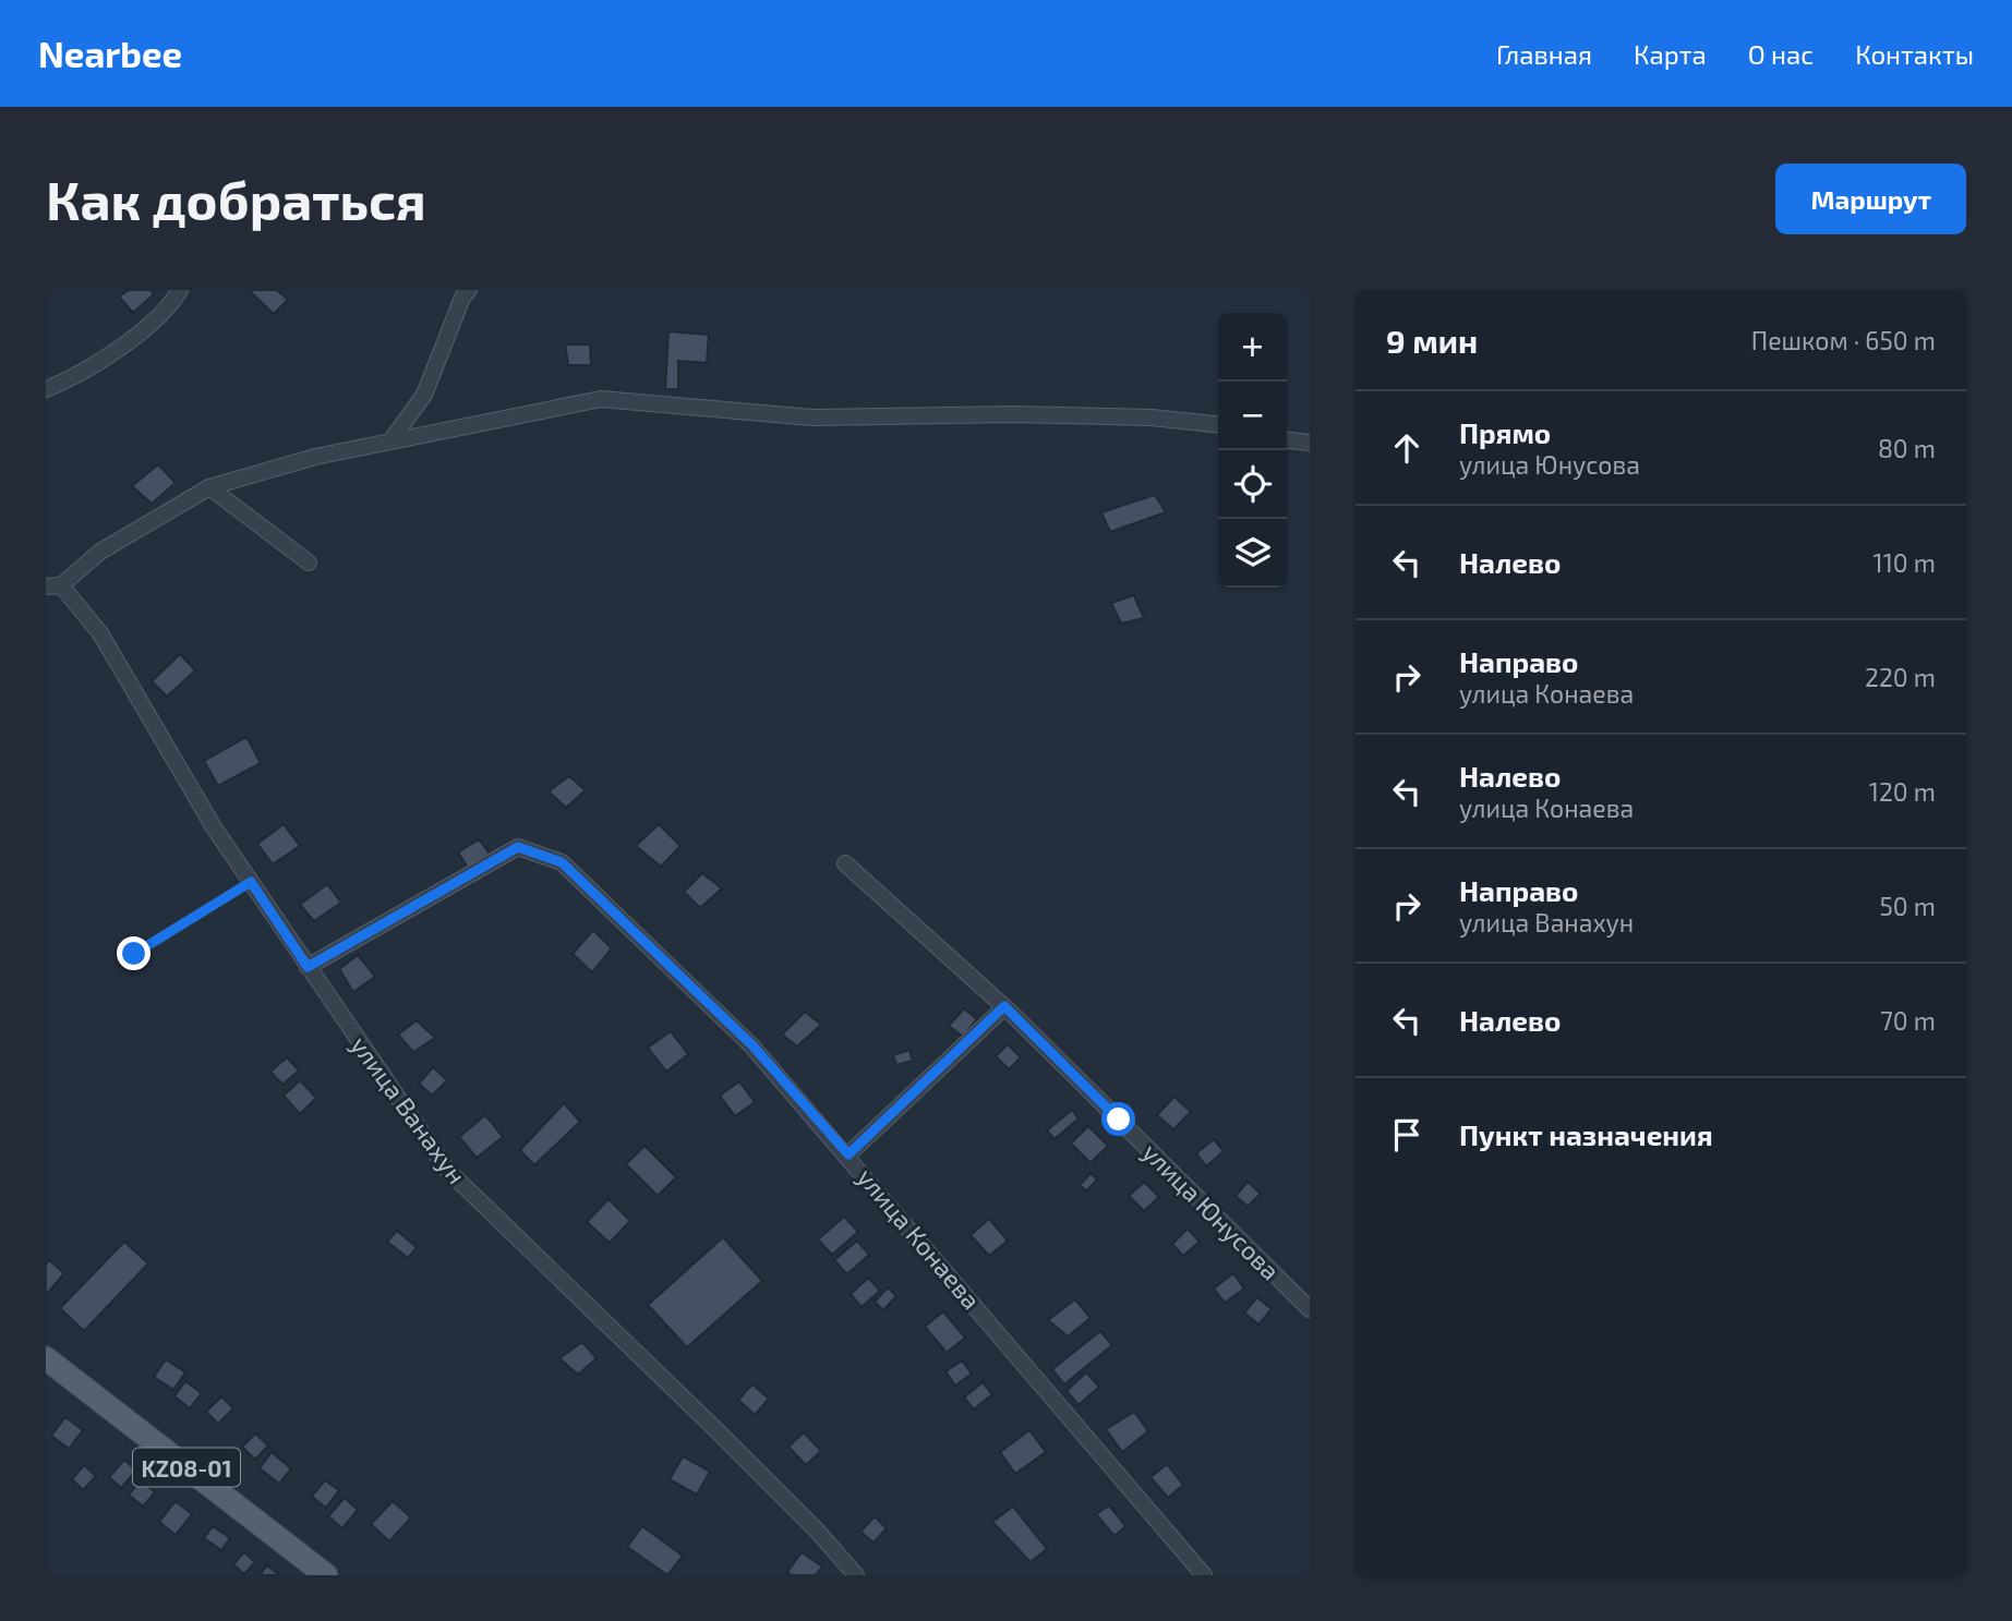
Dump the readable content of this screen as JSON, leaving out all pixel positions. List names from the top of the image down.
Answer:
{
  "streets": {
    "main road": ["KZ08-01"],
    "street": ["улица Ванахун", "улица Юнусова", "улица Конаева"]
  },
  "crossings": [
    ["улица Ванахун", "улица Конаева"]
  ],
  "page": {
    "header": "Nearbee",
    "nav": [
      "Главная",
      "Карта",
      "О нас",
      "Контакты"
    ],
    "buttons": "Маршрут",
    "title": "Как добраться",
    "heading": ["9 мин", "Пешком · 650 m"],
    "map_buttons": ["+", "−"],
    "list": [
      ["Прямо", "улица Юнусова", "80 m"],
      ["Налево", "110 m"],
      ["Направо", "улица Конаева", "220 m"],
      ["Налево", "улица Конаева", "120 m"],
      ["Направо", "улица Ванахун", "50 m"],
      ["Налево", "70 m"],
      "Пункт назначения"
    ]
  }
}
